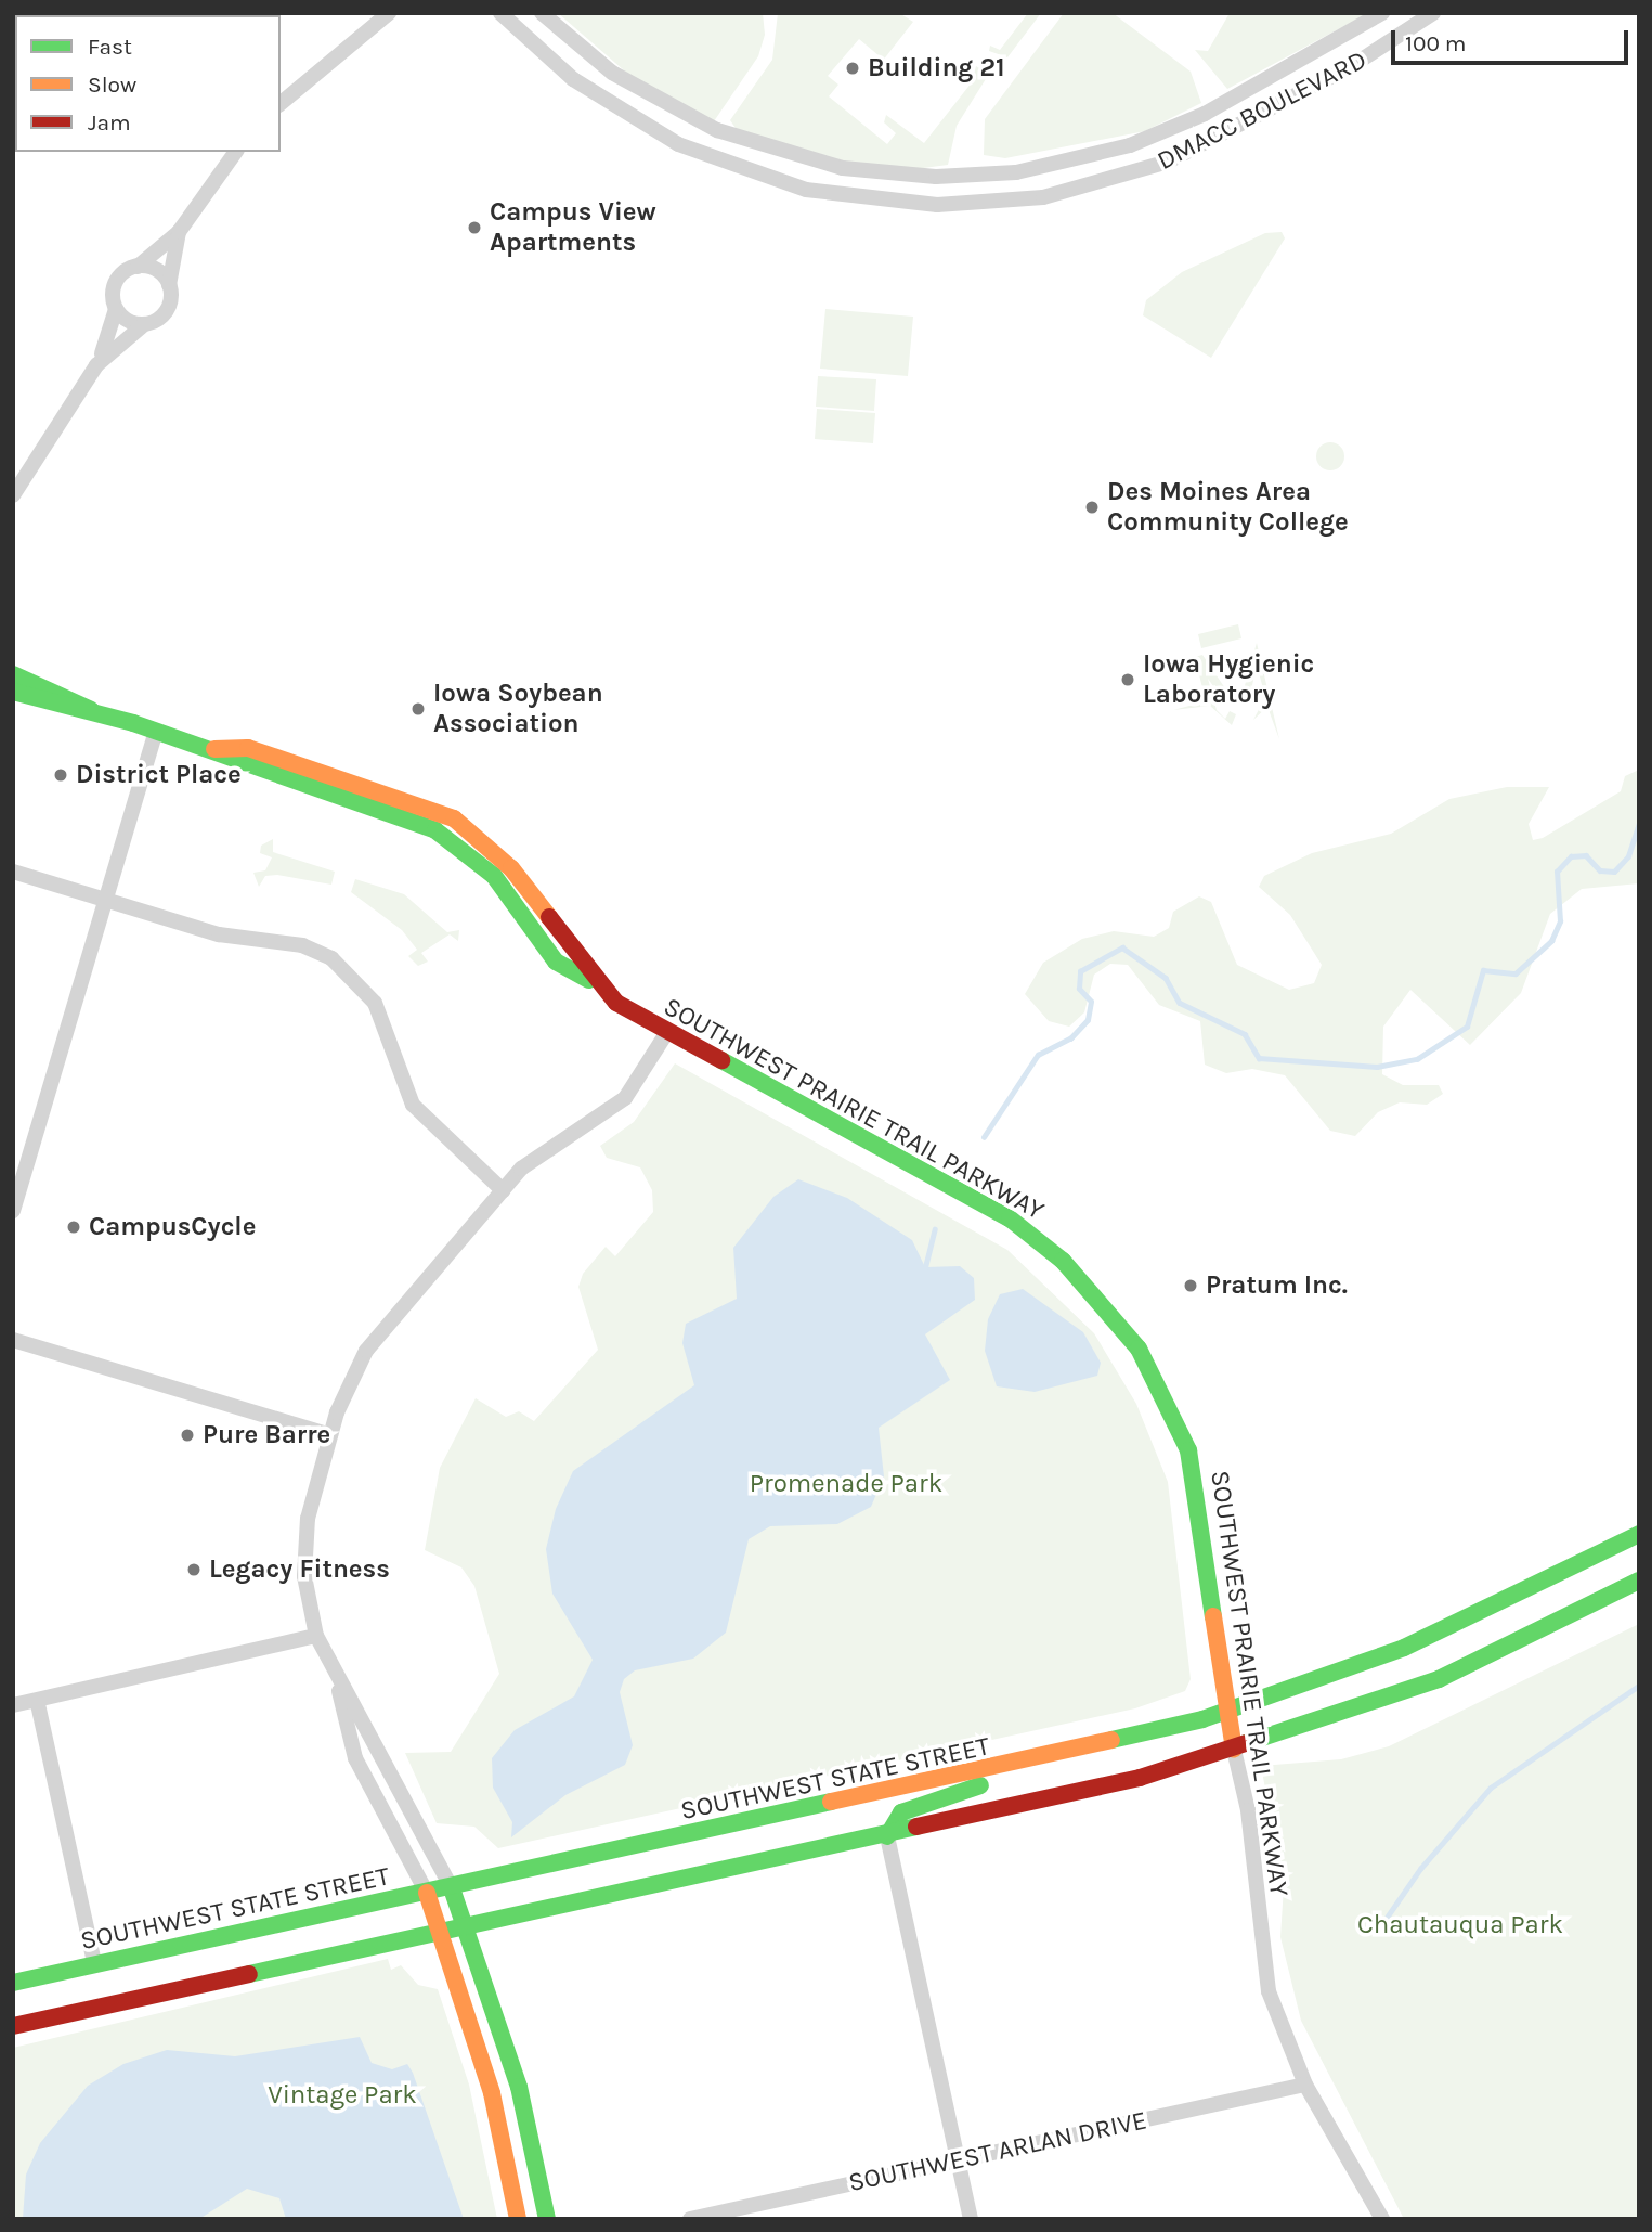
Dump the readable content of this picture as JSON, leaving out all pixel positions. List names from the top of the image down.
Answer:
{
  "streets": {
    "main road": ["SOUTHWEST PRAIRIE TRAIL PARKWAY", "SOUTHWEST STATE STREET"],
    "street": ["DMACC BOULEVARD", "SOUTHWEST ARLAN DRIVE"]
  },
  "crossings": [
    ["SOUTHWEST PRAIRIE TRAIL PARKWAY", "SOUTHWEST STATE STREET"],
    ["SOUTHWEST PRAIRIE TRAIL PARKWAY", "SOUTHWEST ARLAN DRIVE"]
  ],
  "parks": ["Promenade Park", "Chautauqua Park", "Vintage Park"],
  "places": [
    "Building 21",
    "Campus View Apartments",
    "Des Moines Area Community College",
    "Iowa Hygienic Laboratory",
    "Iowa Soybean Association",
    "District Place",
    "CampusCycle",
    "Pratum Inc.",
    "Pure Barre",
    "Legacy Fitness"
  ],
  "legend": ["Fast", "Slow", "Jam"],
  "scale_bar": "100 m"
}
